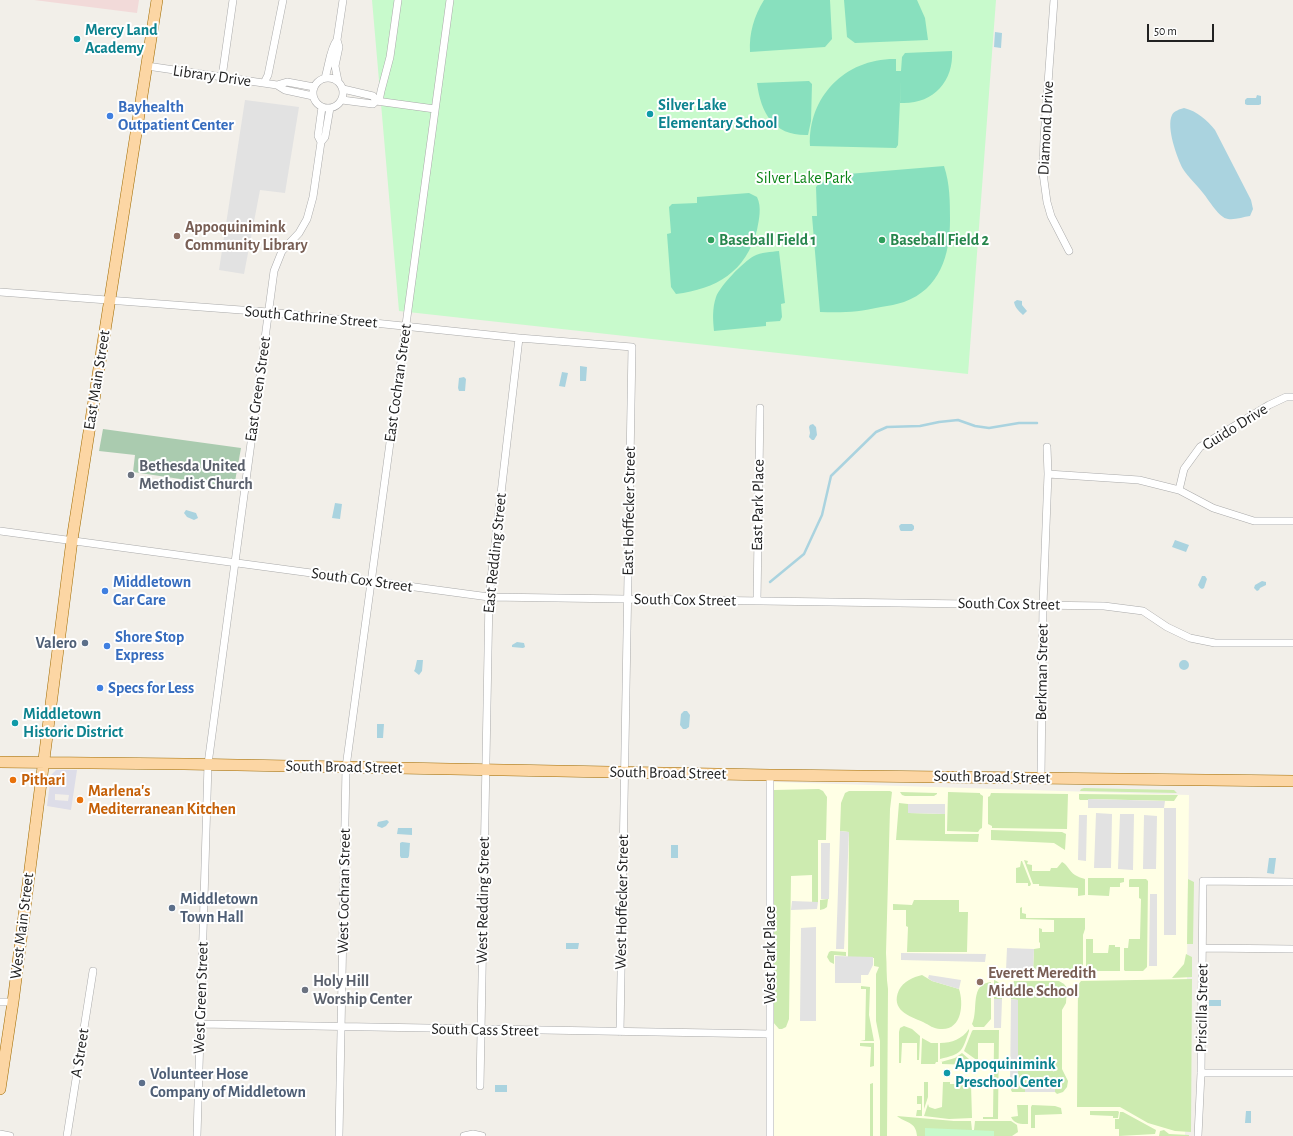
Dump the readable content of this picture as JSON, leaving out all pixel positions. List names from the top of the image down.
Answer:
{
  "streets": {
    "main road": ["East Main Street", "South Broad Street", "West Main Street"],
    "street": [
      "Library Drive",
      "Diamond Drive",
      "South Cathrine Street",
      "East Cochran Street",
      "East Green Street",
      "Guido Drive",
      "East Park Place",
      "East Hoffecker Street",
      "East Redding Street",
      "South Cox Street",
      "Berkman Street",
      "West Cochran Street",
      "West Redding Street",
      "West Hoffecker Street",
      "West Park Place",
      "West Green Street",
      "Priscilla Street",
      "South Cass Street",
      "A Street"
    ]
  },
  "crossings": [
    ["Library Drive", "East Main Street"],
    ["Library Drive", "East Green Street"],
    ["South Cathrine Street", "East Main Street"],
    ["South Cathrine Street", "East Cochran Street"],
    ["South Cathrine Street", "East Green Street"],
    ["South Cathrine Street", "East Hoffecker Street"],
    ["South Cathrine Street", "East Redding Street"],
    ["East Main Street", "South Cox Street"],
    ["East Main Street", "South Broad Street"],
    ["East Main Street", "West Main Street"],
    ["East Cochran Street", "South Cox Street"],
    ["East Cochran Street", "South Broad Street"],
    ["East Cochran Street", "West Cochran Street"],
    ["East Green Street", "South Cox Street"],
    ["East Green Street", "South Broad Street"],
    ["East Green Street", "West Green Street"],
    ["East Park Place", "South Cox Street"],
    ["East Hoffecker Street", "South Cox Street"],
    ["East Hoffecker Street", "South Broad Street"],
    ["East Hoffecker Street", "West Hoffecker Street"],
    ["East Redding Street", "South Cox Street"],
    ["East Redding Street", "South Broad Street"],
    ["East Redding Street", "West Redding Street"],
    ["South Cox Street", "Berkman Street"],
    ["Berkman Street", "South Broad Street"],
    ["South Broad Street", "West Cochran Street"],
    ["South Broad Street", "West Redding Street"],
    ["South Broad Street", "West Hoffecker Street"],
    ["South Broad Street", "West Main Street"],
    ["South Broad Street", "West Park Place"],
    ["South Broad Street", "West Green Street"],
    ["West Cochran Street", "South Cass Street"],
    ["West Redding Street", "South Cass Street"],
    ["West Hoffecker Street", "South Cass Street"],
    ["West Park Place", "South Cass Street"],
    ["West Green Street", "South Cass Street"]
  ],
  "parks": ["Silver Lake Park"],
  "places": [
    "Mercy Land Academy",
    "Silver Lake Elementary School",
    "Bayhealth Outpatient Center",
    "Appoquinimink Community Library",
    "Baseball Field 1",
    "Baseball Field 2",
    "Bethesda United Methodist Church",
    "Middletown Car Care",
    "Valero",
    "Shore Stop Express",
    "Specs for Less",
    "Middletown Historic District",
    "Pithari",
    "Marlena's Mediterranean Kitchen",
    "Middletown Town Hall",
    "Everett Meredith Middle School",
    "Holy Hill Worship Center",
    "Appoquinimink Preschool Center",
    "Volunteer Hose Company of Middletown"
  ],
  "scale_bar": "50 m"
}
